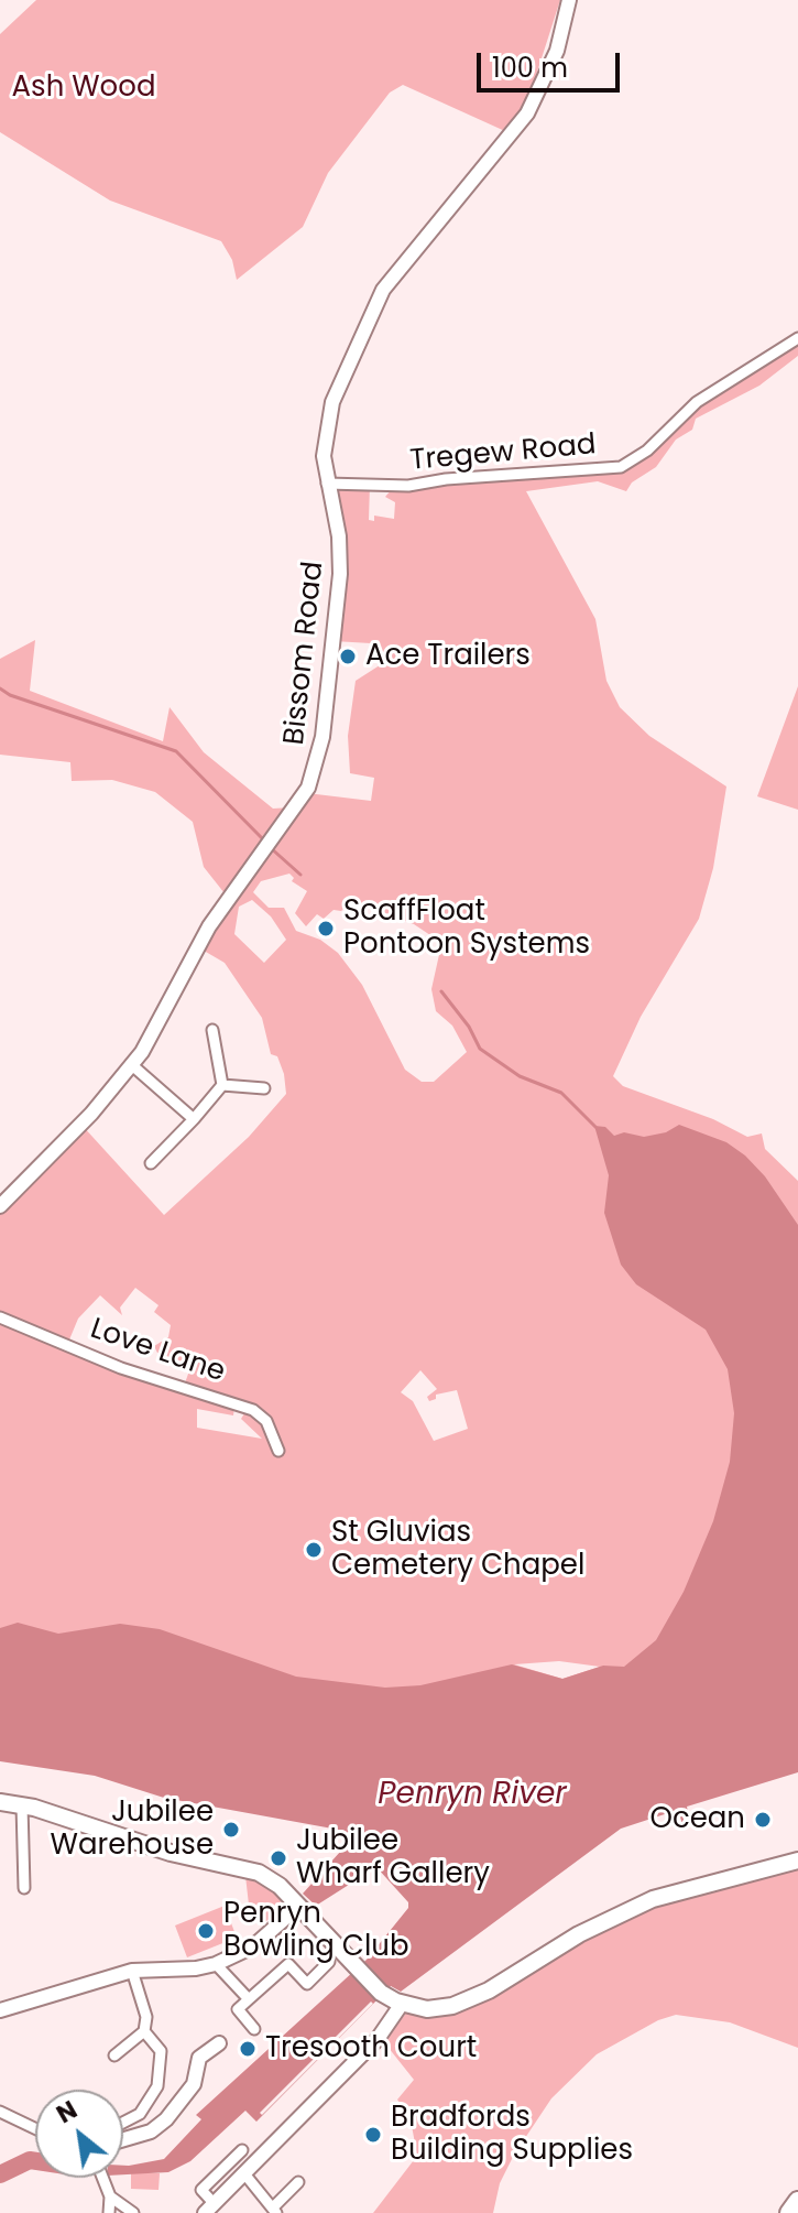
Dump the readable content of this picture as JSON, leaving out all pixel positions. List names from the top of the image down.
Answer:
{
  "streets": {
    "street": ["Tregew Road", "Bissom Road", "Love Lane"]
  },
  "crossings": [
    ["Tregew Road", "Bissom Road"]
  ],
  "water": ["Penryn River"],
  "parks": ["Ash Wood"],
  "places": [
    "Ace Trailers",
    "ScaffFloat Pontoon Systems",
    "St Gluvias Cemetery Chapel",
    "Ocean",
    "Jubilee Warehouse",
    "Jubilee Wharf Gallery",
    "Penryn Bowling Club",
    "Tresooth Court",
    "Bradfords Building Supplies"
  ],
  "scale_bar": "100 m",
  "north": "top left"
}
